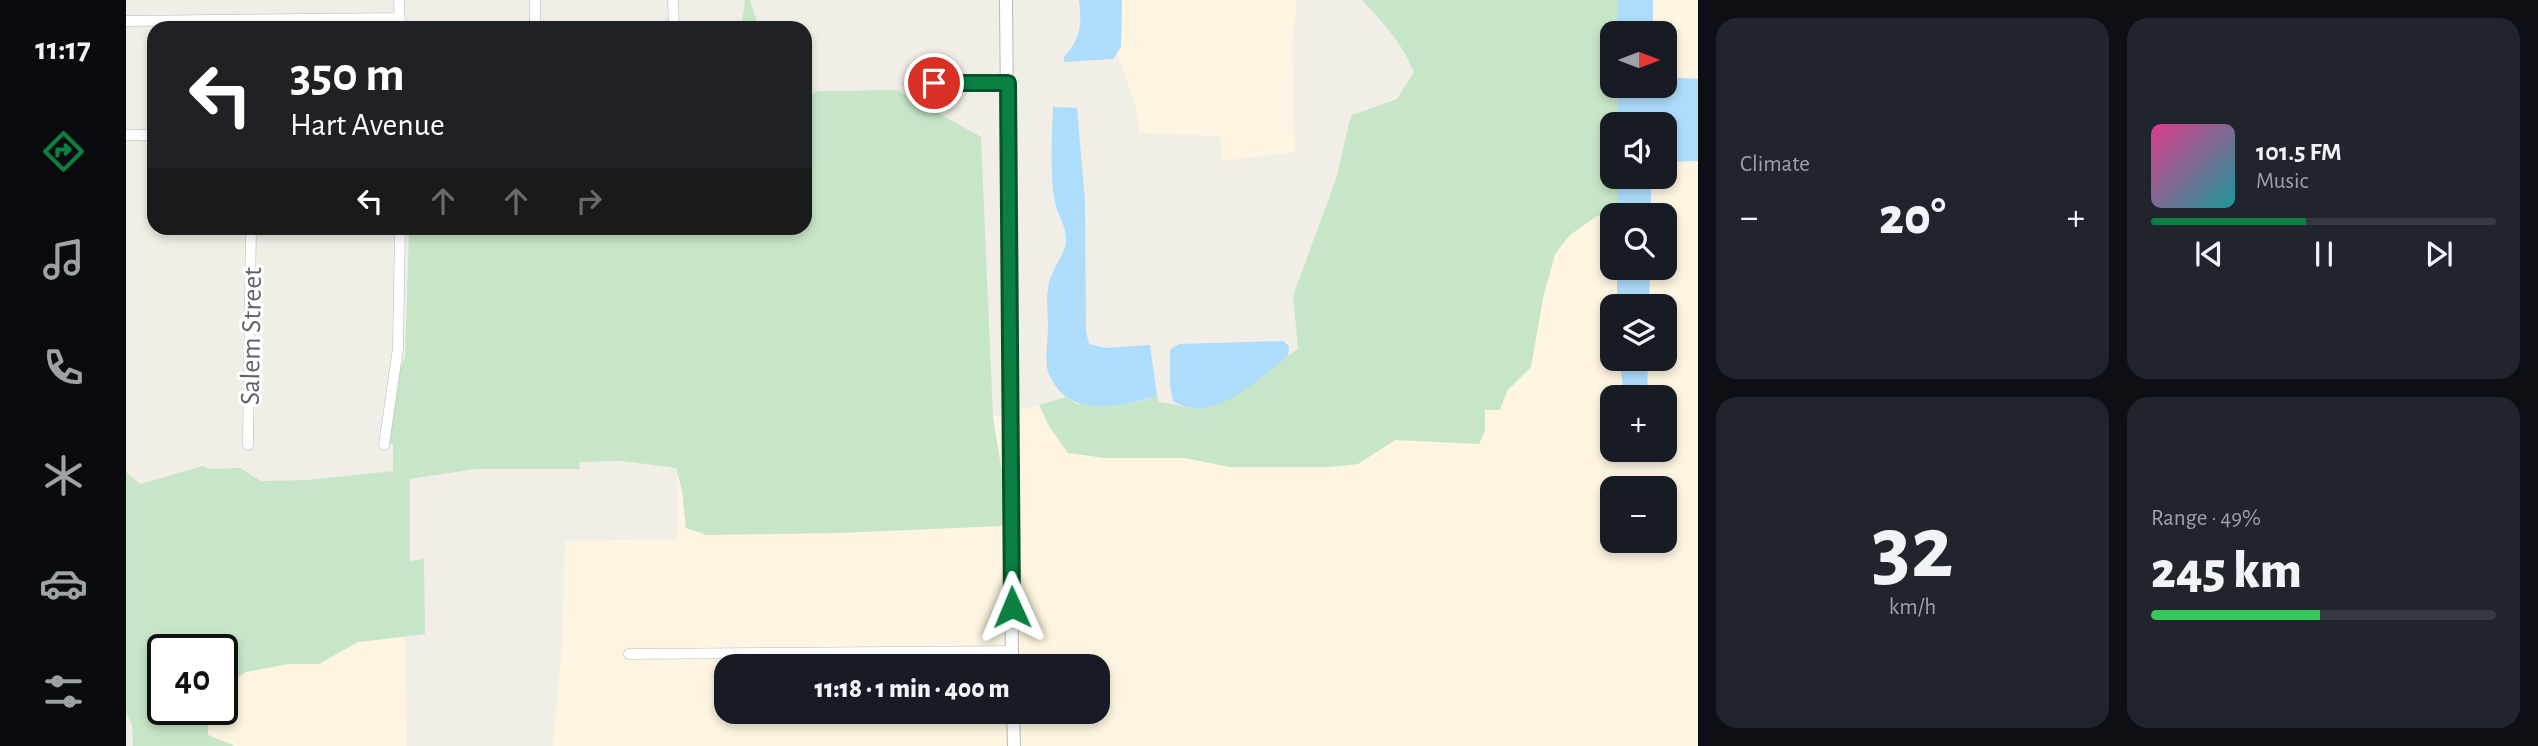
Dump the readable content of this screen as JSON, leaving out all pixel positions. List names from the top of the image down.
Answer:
{
  "streets": {
    "street": ["Salem Street"]
  },
  "north": "right",
  "page": {
    "tabs": "11:17",
    "tile": [
      "Climate",
      ["32", "km/h"],
      ["Range · 49%", "245 km"]
    ],
    "map_buttons": ["+", "−"],
    "turn": ["350 m", "Hart Avenue"],
    "song": ["101.5 FM", "Music"],
    "heat": ["−", "20°", "+"],
    "limit": "40",
    "trip": "11:18 · 1 min · 400 m"
  }
}
